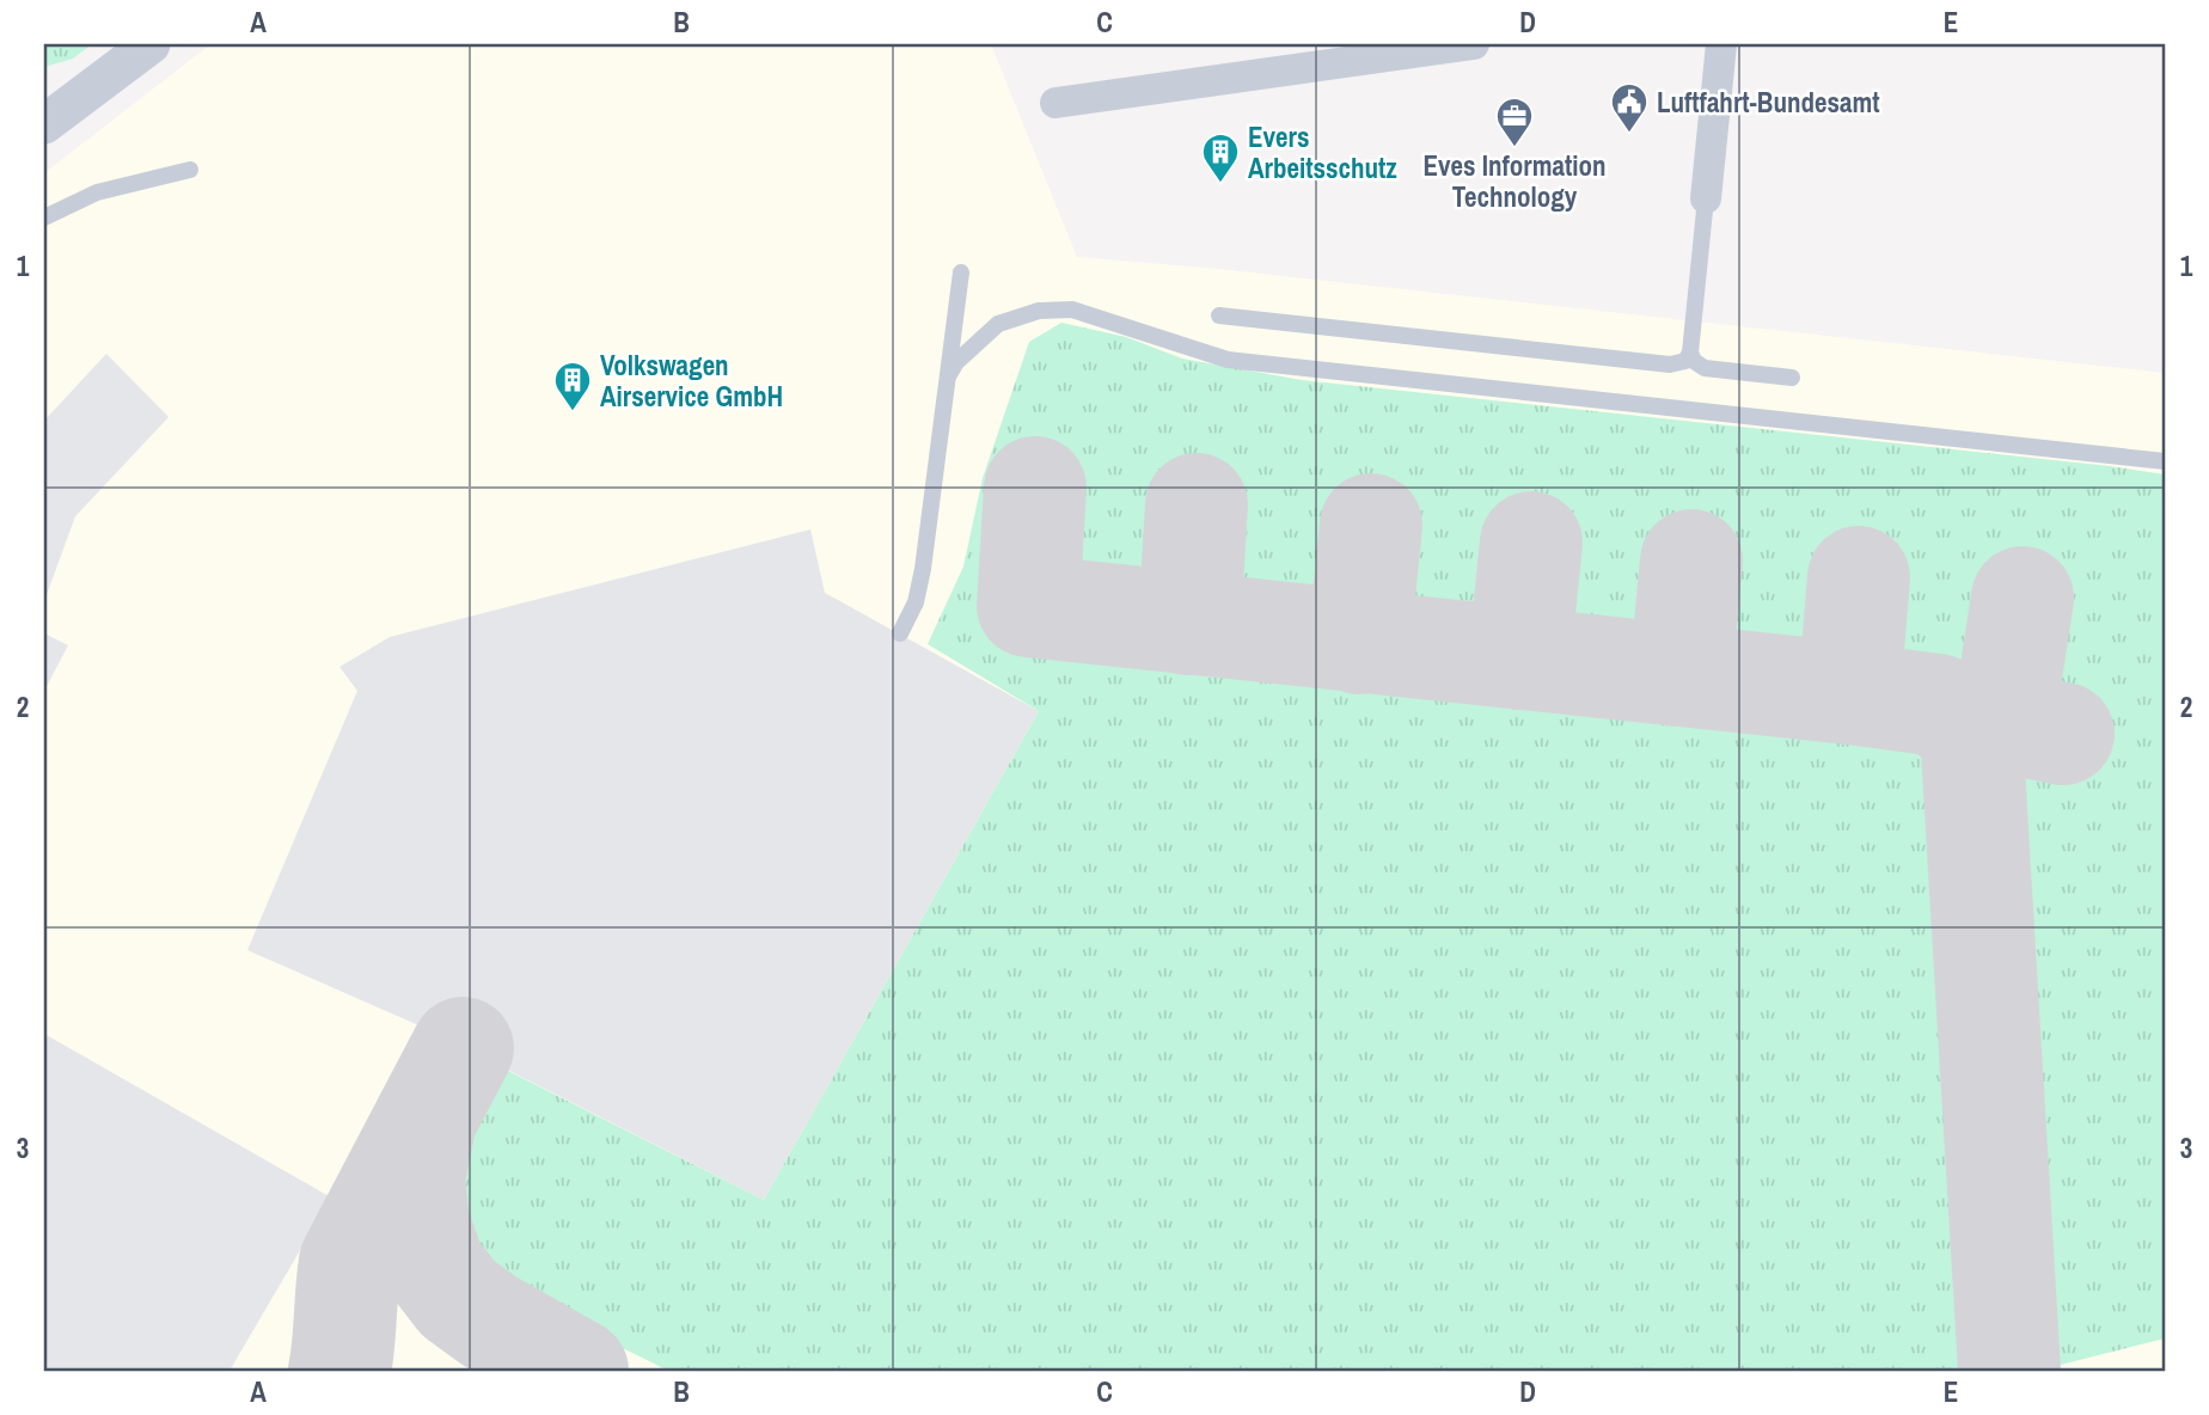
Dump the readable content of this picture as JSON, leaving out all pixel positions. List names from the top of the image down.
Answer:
{
  "places": {
    "public building": ["Luftfahrt-Bundesamt"],
    "office": ["Eves Information Technology"],
    "building": ["Evers Arbeitsschutz", "Volkswagen Airservice GmbH"]
  },
  "grid": {
    "columns": [
      "A",
      "B",
      "C",
      "D",
      "E"
    ],
    "rows": ["1", "2", "3"]
  }
}
